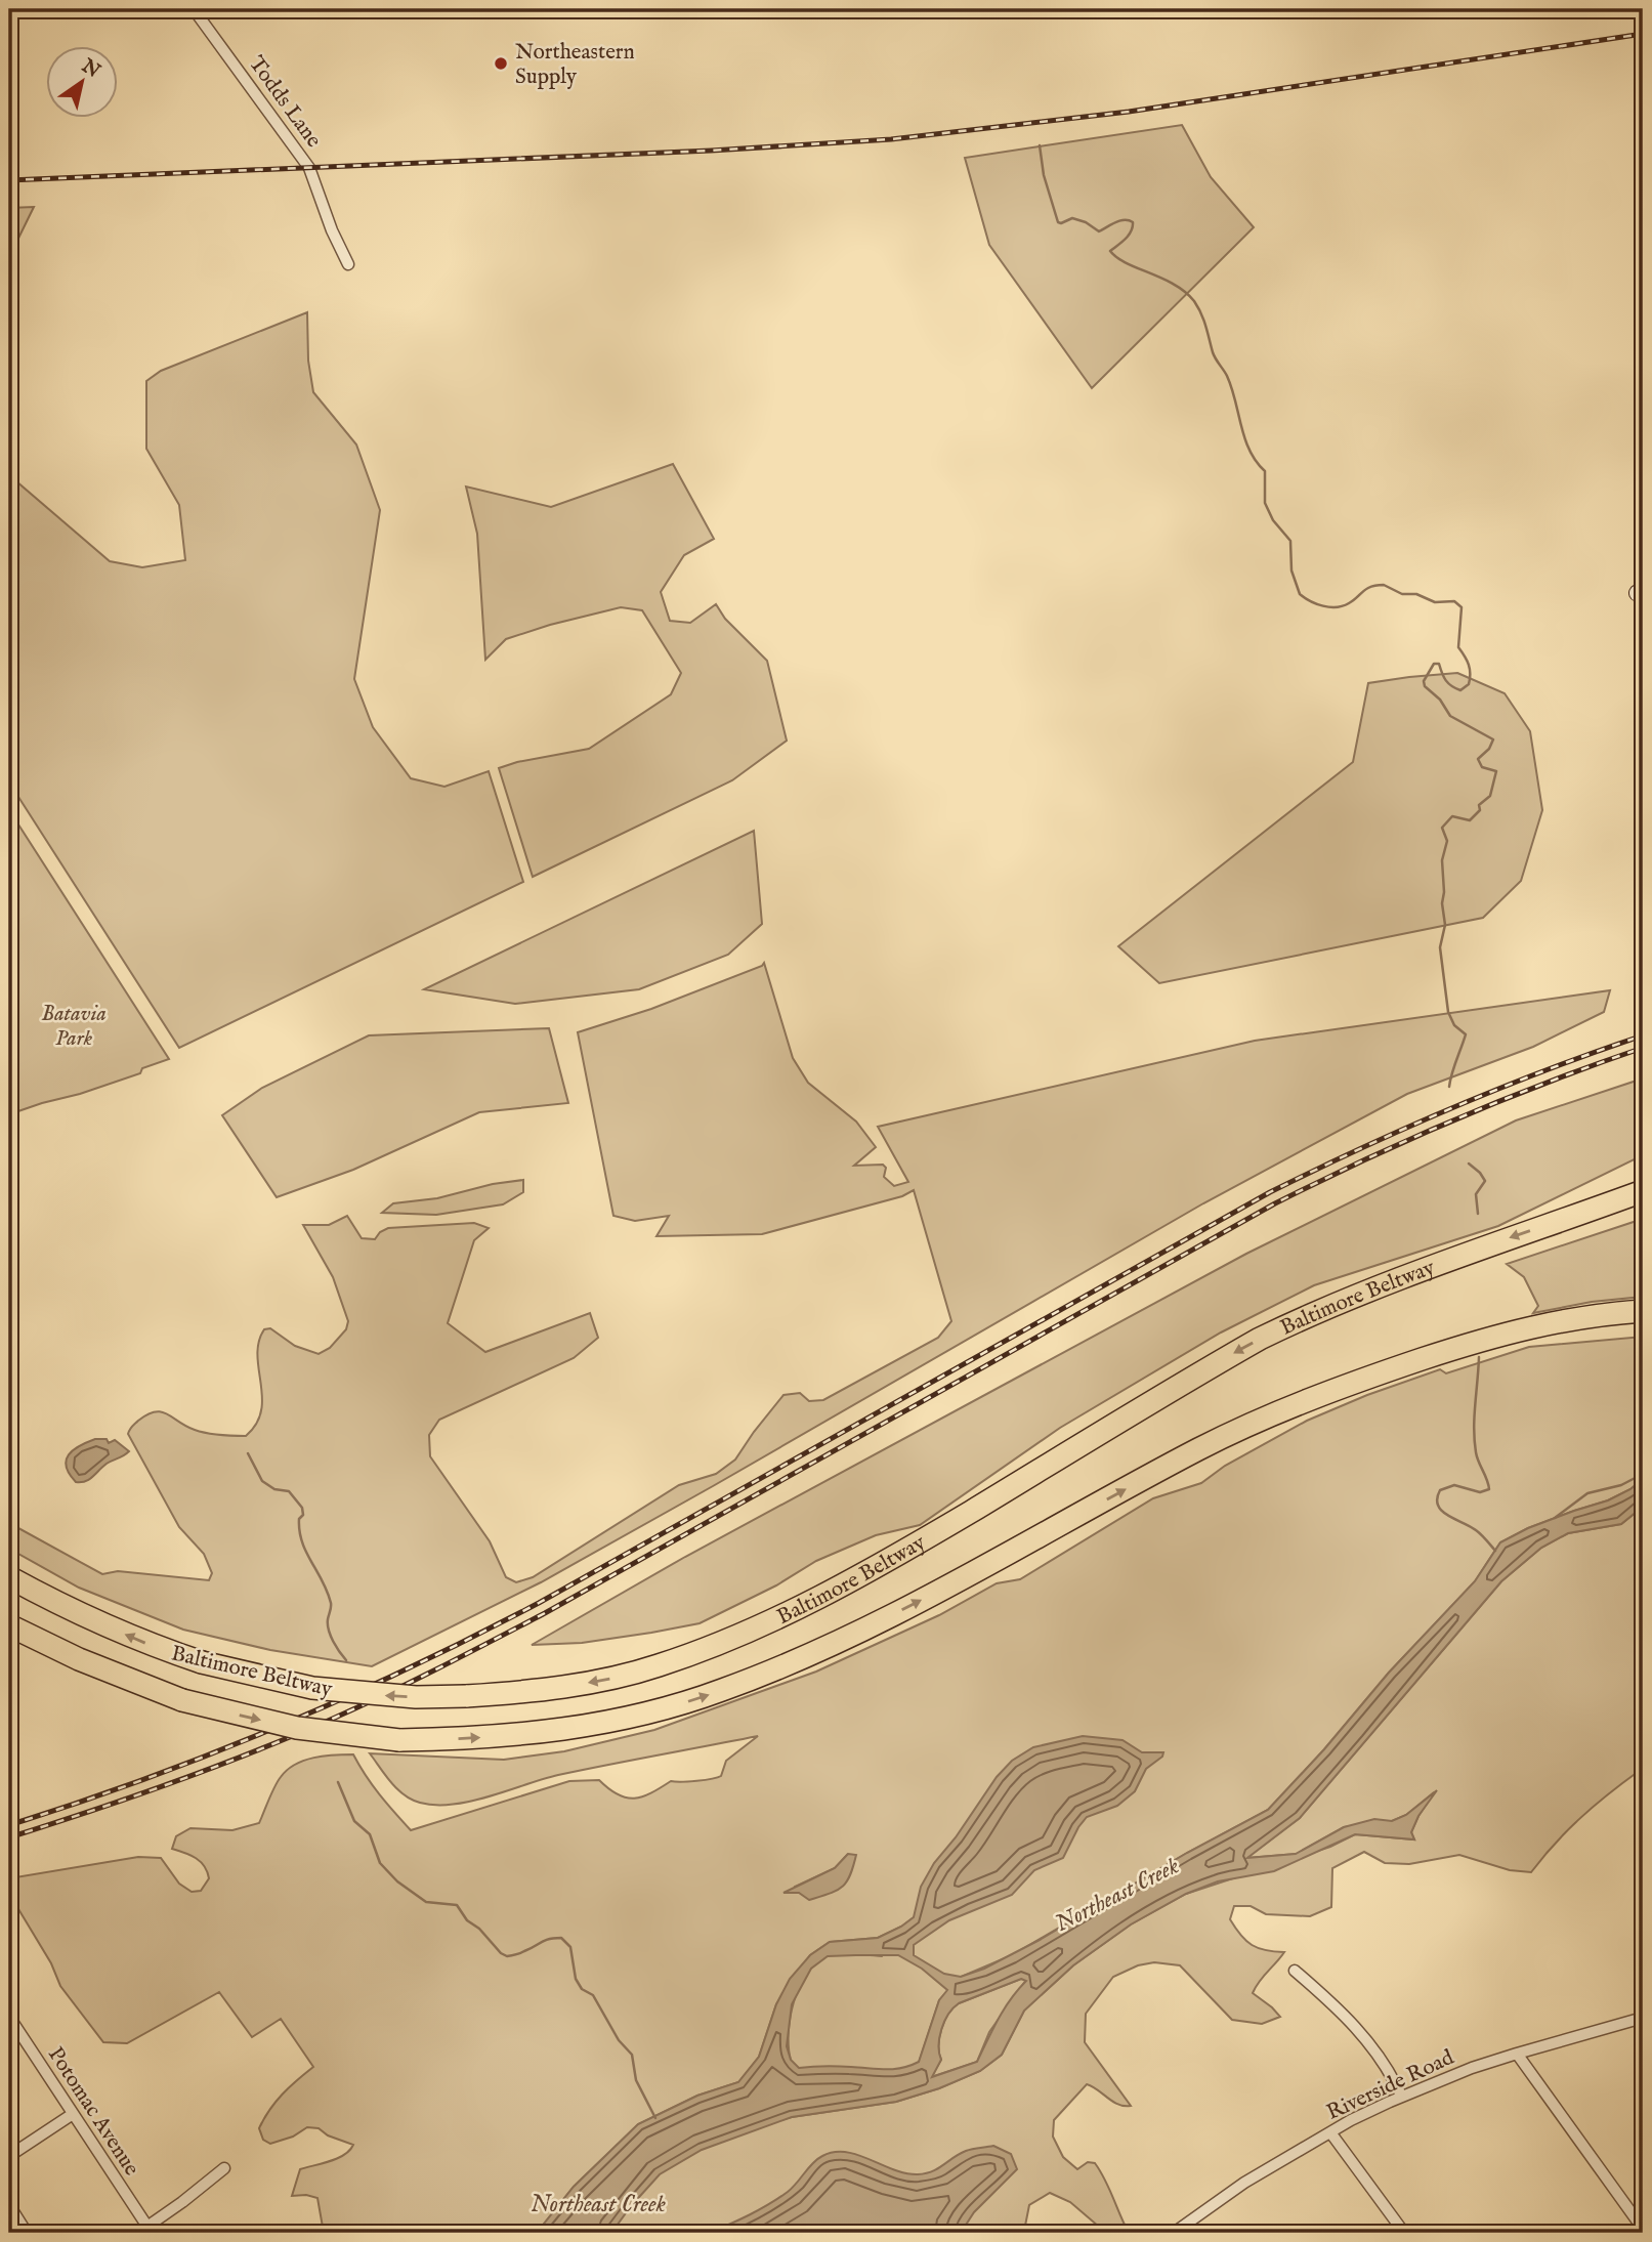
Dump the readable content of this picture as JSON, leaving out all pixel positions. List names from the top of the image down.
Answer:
{
  "streets": {
    "highway": ["Baltimore Beltway"],
    "street": ["Todds Lane", "Riverside Road", "Potomac Avenue"]
  },
  "water": ["Northeast Creek"],
  "parks": ["Batavia Park"],
  "places": ["Northeastern Supply"],
  "north": "top right"
}
